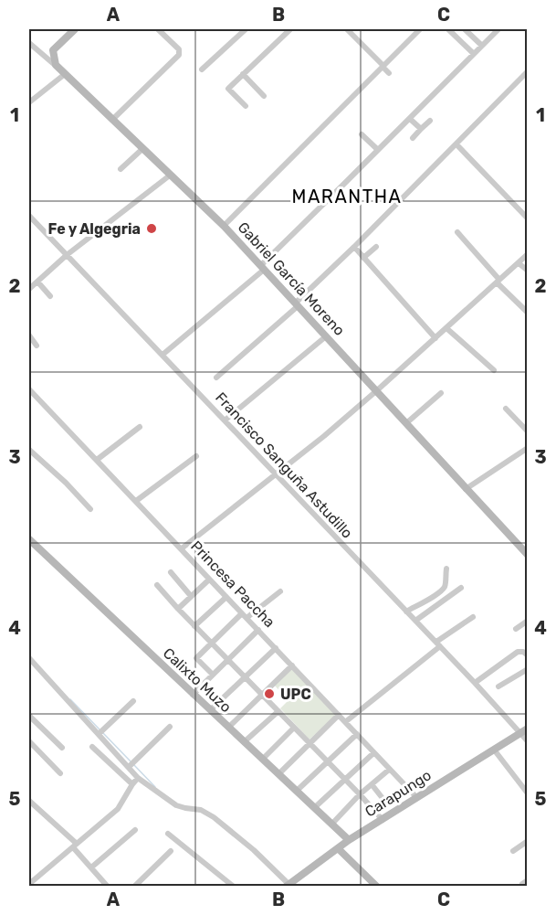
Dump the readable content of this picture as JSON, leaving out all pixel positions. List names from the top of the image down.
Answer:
{
  "streets": {
    "street": [
      "Gabriel García Moreno",
      "Francisco Sanguña Astudillo",
      "Princesa Paccha",
      "Calixto Muzo",
      "Carapungo"
    ]
  },
  "crossings": [
    ["Francisco Sanguña Astudillo", "Carapungo"],
    ["Princesa Paccha", "Carapungo"],
    ["Calixto Muzo", "Carapungo"]
  ],
  "districts": ["MARANTHA"],
  "places": ["Fe y Algegria", "UPC"],
  "grid": {
    "columns": ["A", "B", "C"],
    "rows": [
      "1",
      "2",
      "3",
      "4",
      "5"
    ]
  }
}
